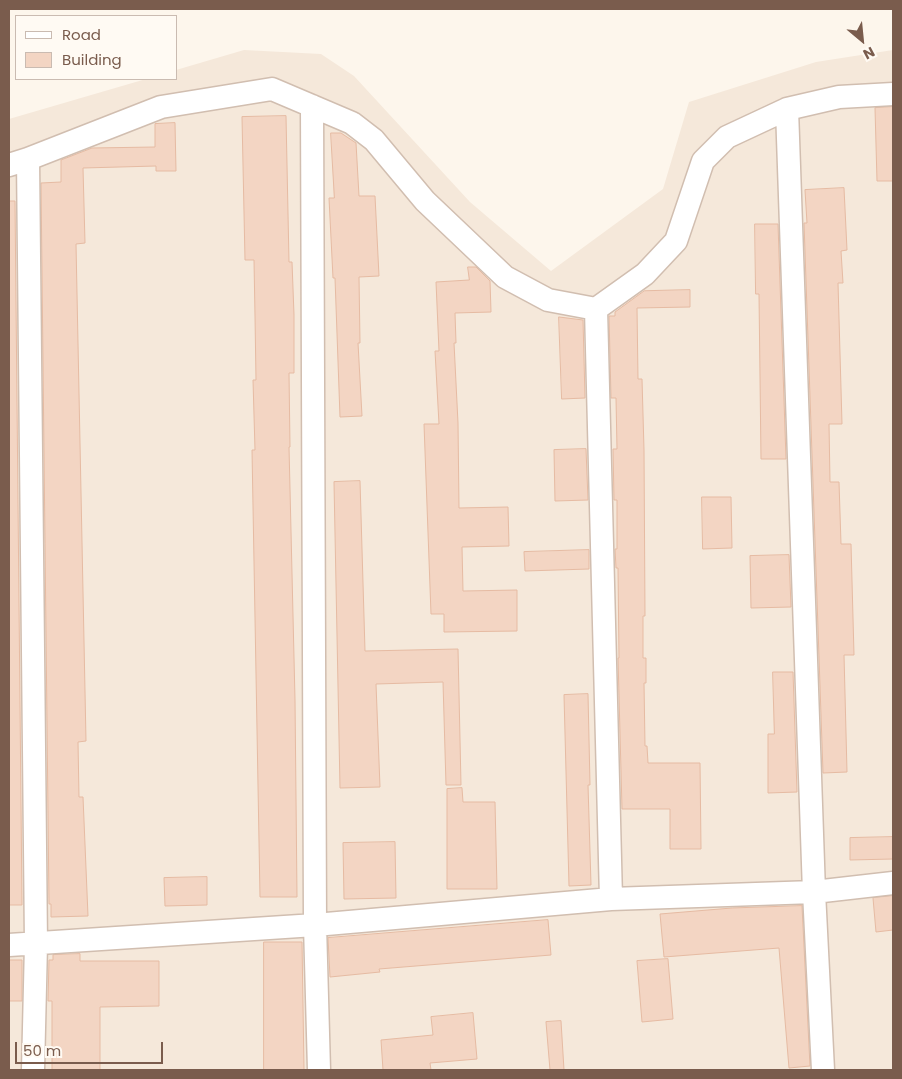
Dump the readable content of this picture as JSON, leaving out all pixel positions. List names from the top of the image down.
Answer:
{
  "legend": ["Road", "Building"],
  "scale_bar": "50 m",
  "north": "bottom right"
}
